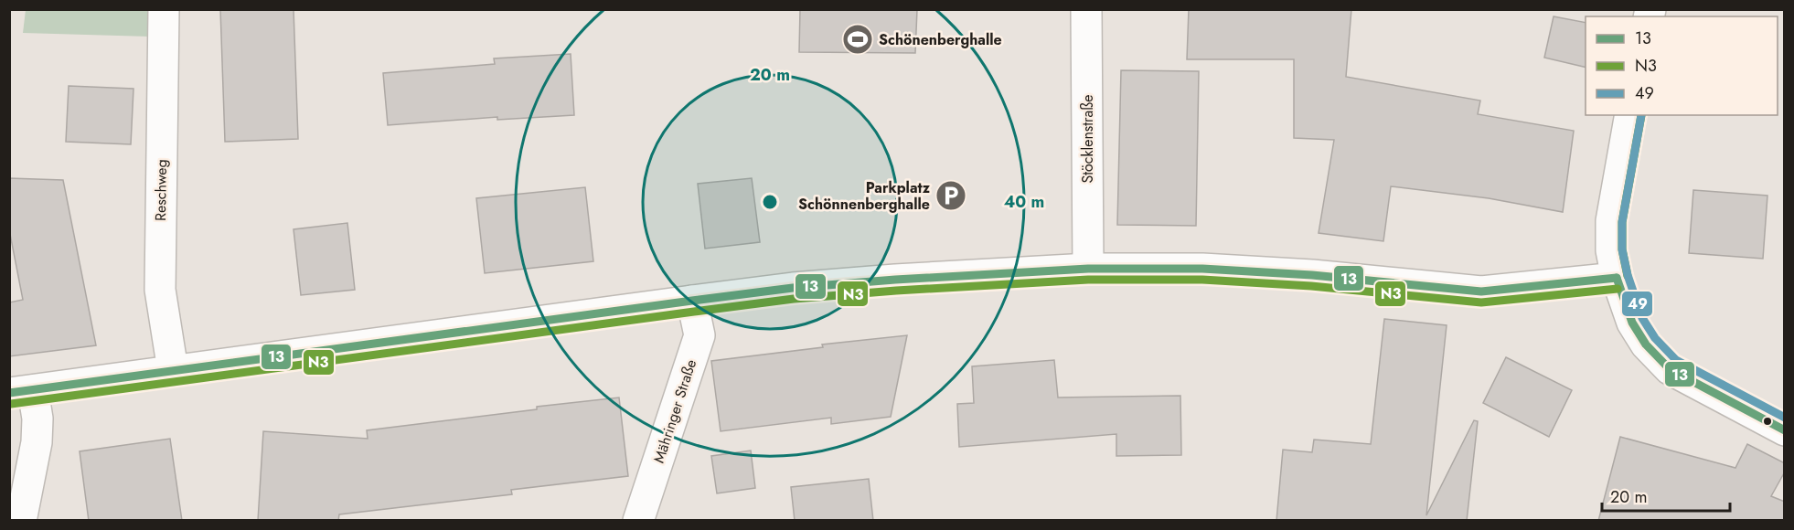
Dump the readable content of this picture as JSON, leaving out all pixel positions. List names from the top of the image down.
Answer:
{
  "streets": {
    "street": ["Stöcklenstraße", "Reschweg", "Mähringer Straße"]
  },
  "places": {
    "sports": ["Schönenberghalle"],
    "parking": ["Parkplatz Schönnenberghalle"]
  },
  "lines": ["transit line N3", "transit line 49", "transit line 13"],
  "legend": ["13", "N3", "49"],
  "scale_bar": "20 m",
  "rings": ["20 m", "40 m"]
}
